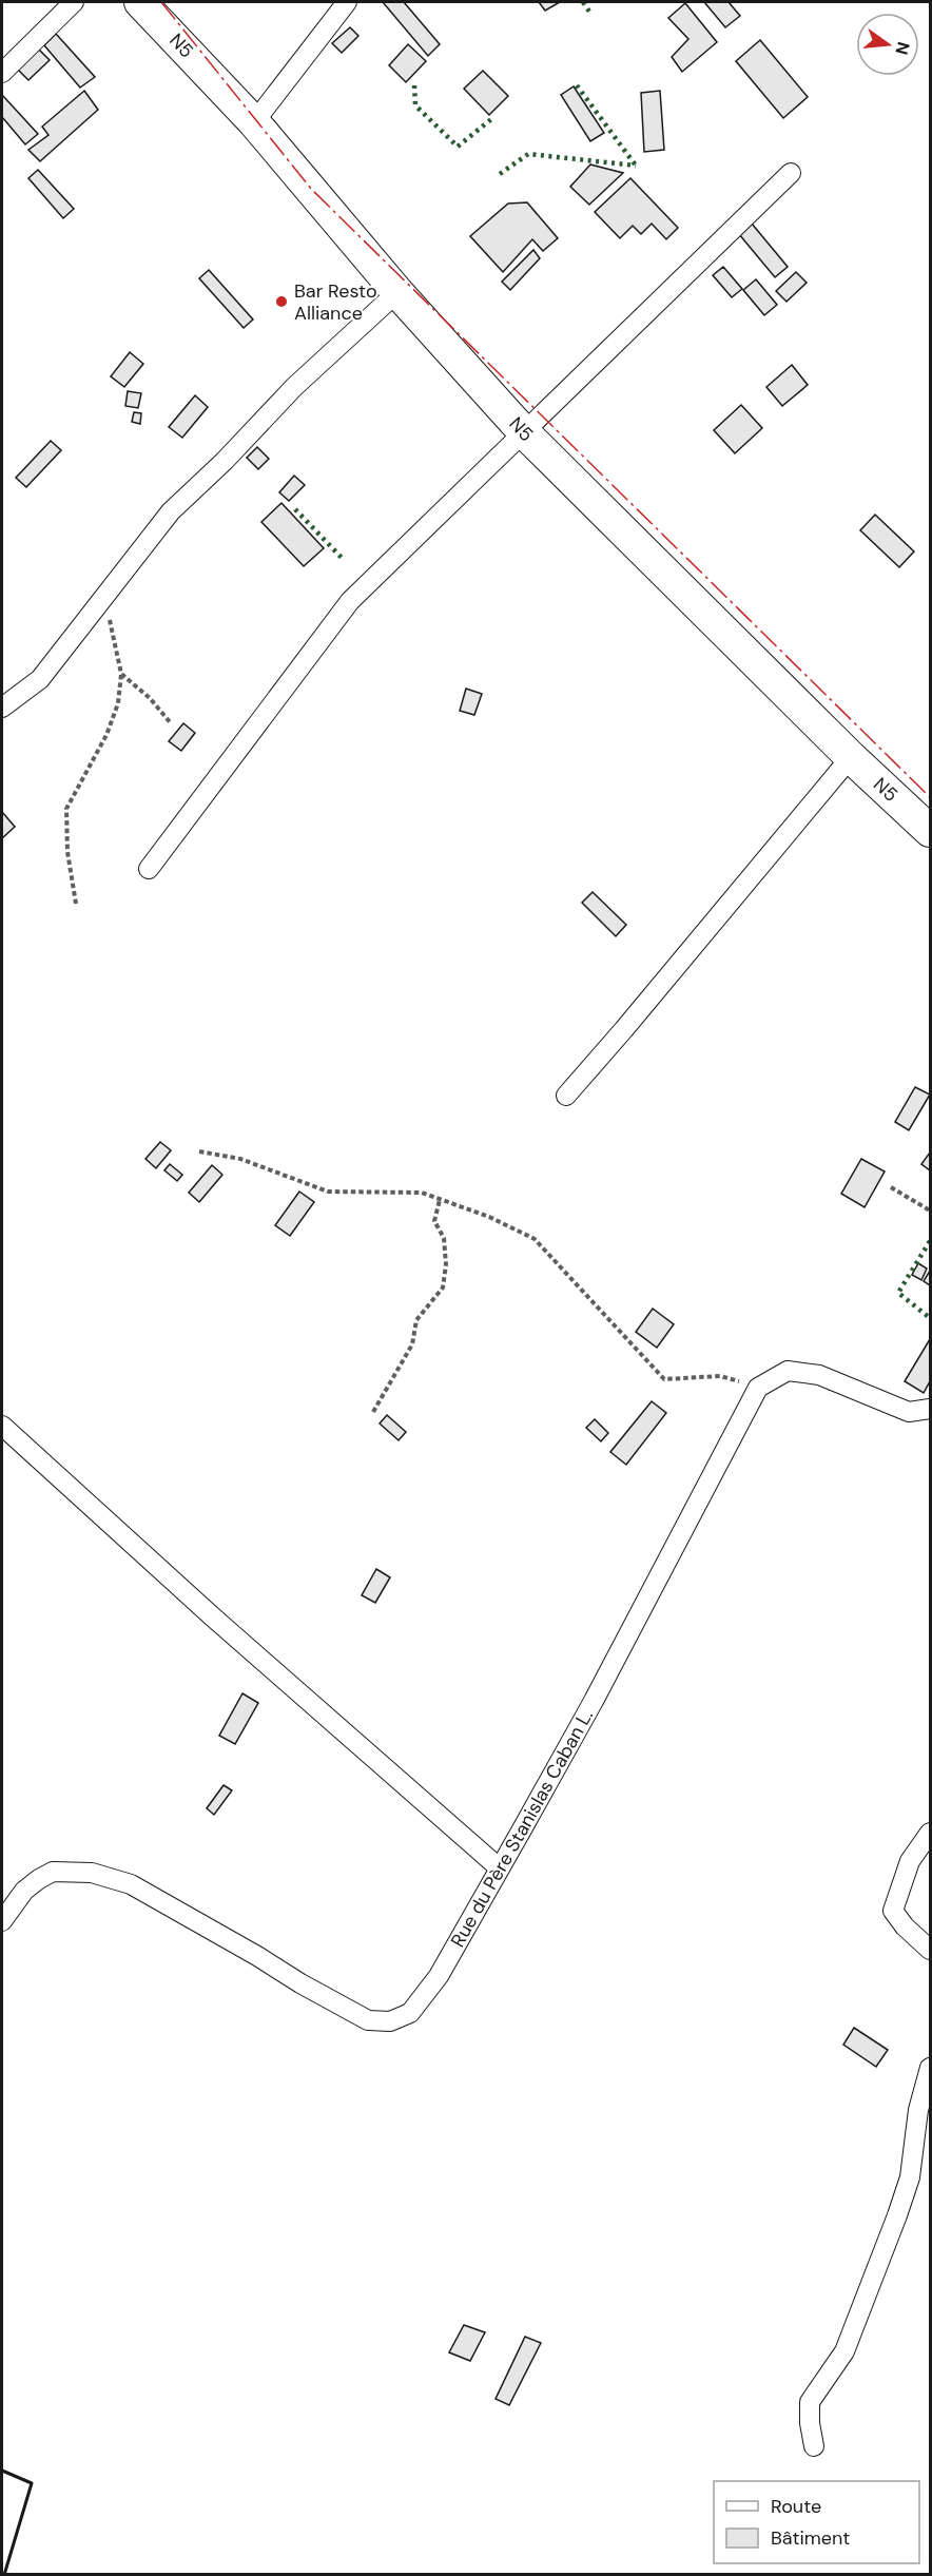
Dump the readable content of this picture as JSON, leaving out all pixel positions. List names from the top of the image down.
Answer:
{
  "streets": {
    "main road": ["N5"],
    "street": ["Rue du Père Stanislas Caban L."]
  },
  "places": ["Bar Resto Alliance"],
  "legend": ["Route", "Bâtiment"],
  "north": "right"
}
